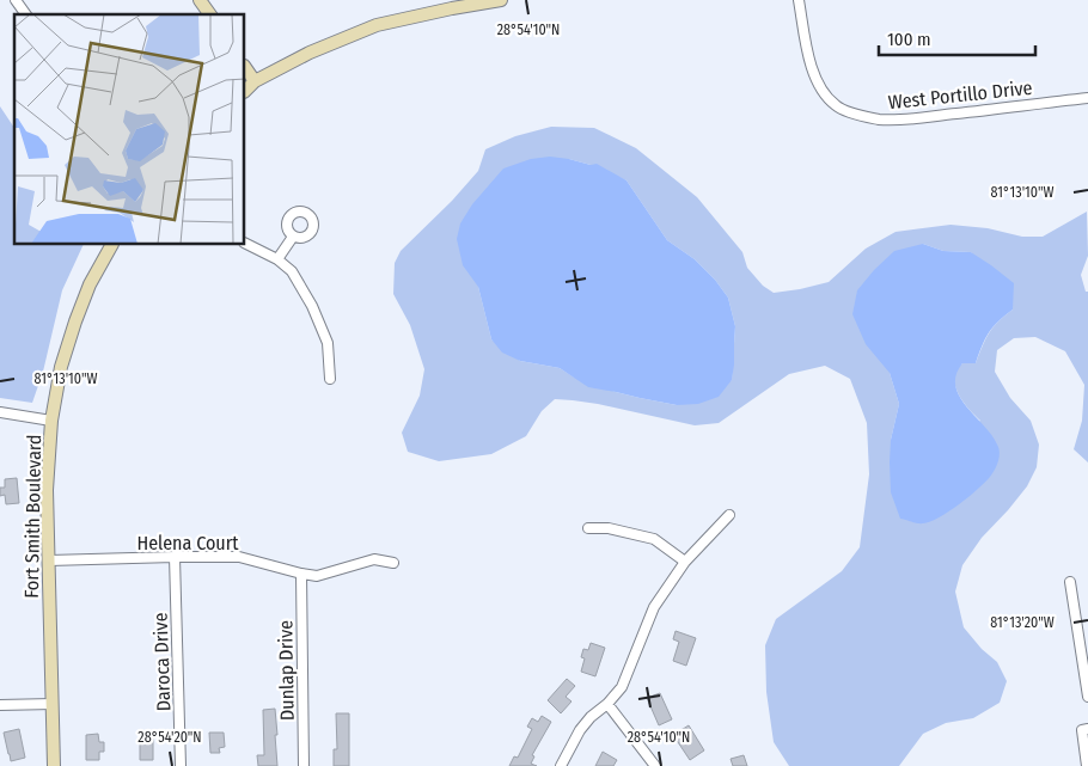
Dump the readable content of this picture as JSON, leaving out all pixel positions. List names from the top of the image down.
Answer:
{
  "streets": {
    "street": [
      "West Portillo Drive",
      "Fort Smith Boulevard",
      "Helena Court",
      "Daroca Drive",
      "Dunlap Drive"
    ]
  },
  "crossings": [
    ["Fort Smith Boulevard", "Helena Court"],
    ["Helena Court", "Daroca Drive"],
    ["Helena Court", "Dunlap Drive"]
  ],
  "scale_bar": "100 m",
  "coordinates": [
    "28°54'10\"N",
    "81°13'10\"W",
    "81°13'20\"W",
    "28°54'20\"N"
  ]
}
